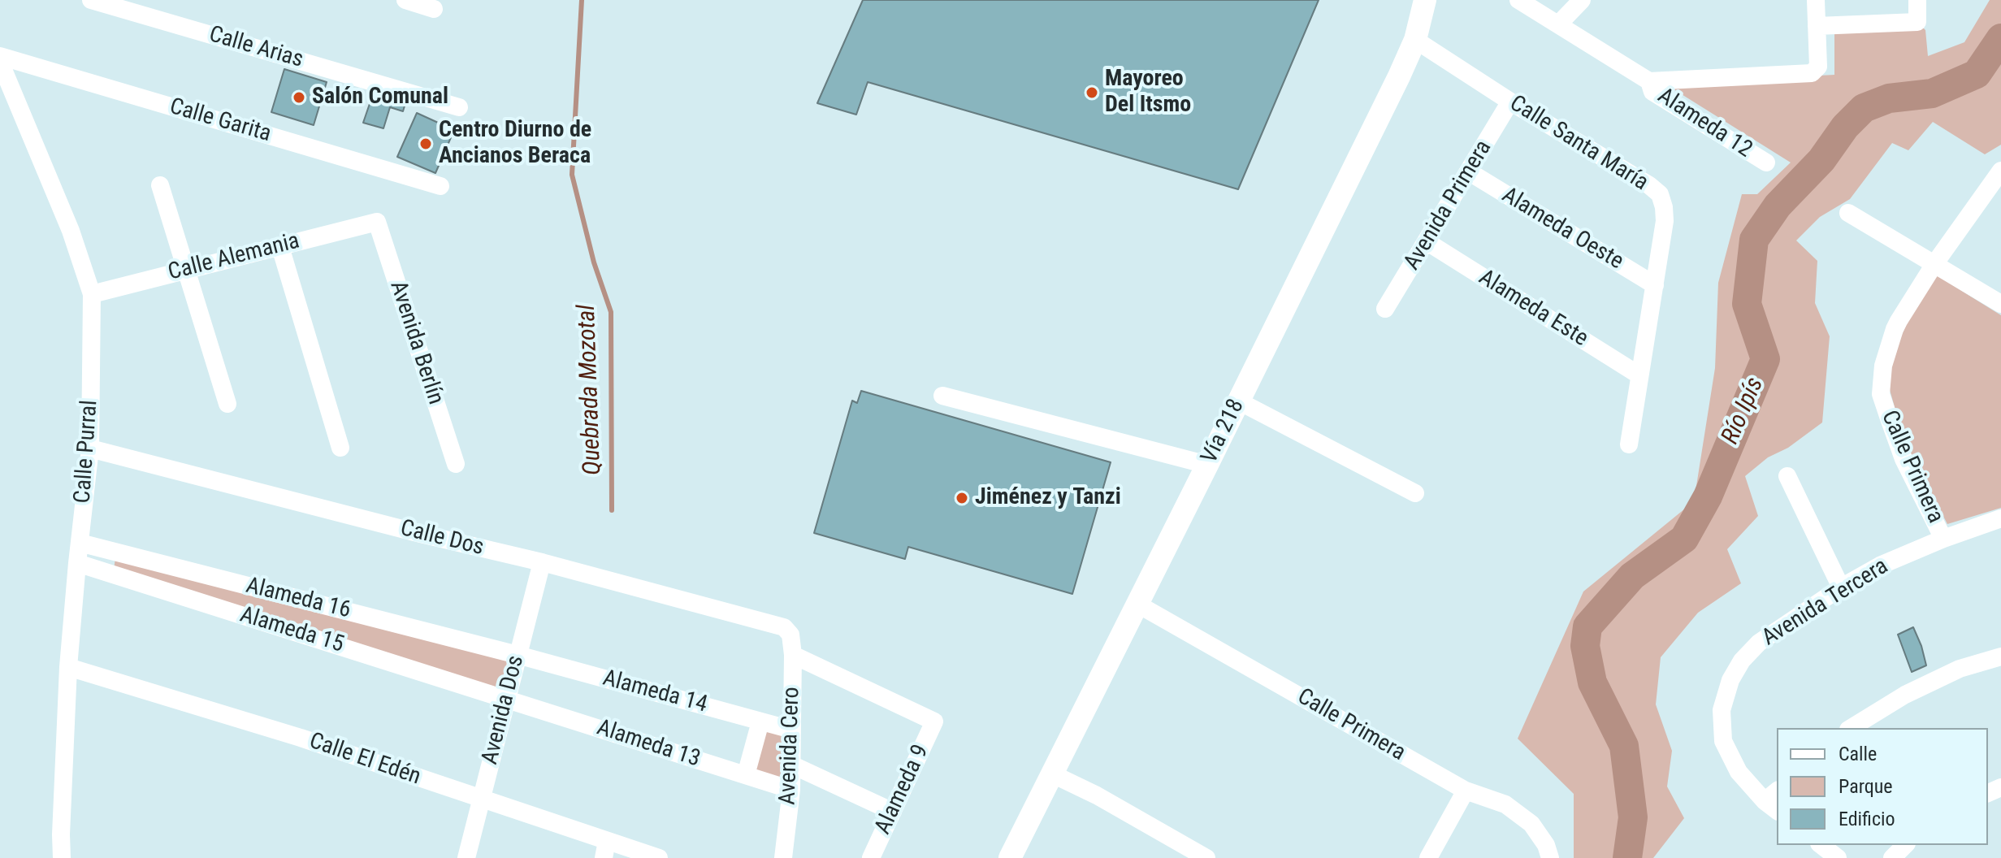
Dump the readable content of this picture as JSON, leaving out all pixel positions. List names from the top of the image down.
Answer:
{
  "streets": {
    "main road": ["Vía 218"],
    "street": [
      "Calle Arias",
      "Calle Garita",
      "Alameda 12",
      "Calle Santa María",
      "Avenida Primera",
      "Alameda Oeste",
      "Calle Alemania",
      "Alameda Este",
      "Avenida Berlín",
      "Calle Purral",
      "Calle Primera",
      "Calle Dos",
      "Alameda 16",
      "Avenida Tercera",
      "Alameda 15",
      "Alameda 14",
      "Avenida Dos",
      "Alameda 13",
      "Avenida Cero",
      "Calle El Edén",
      "Alameda 9"
    ]
  },
  "crossings": [
    ["Calle Santa María", "Avenida Primera"],
    ["Calle Santa María", "Alameda Oeste"],
    ["Calle Santa María", "Alameda Este"],
    ["Calle Santa María", "Vía 218"],
    ["Avenida Primera", "Alameda Oeste"],
    ["Avenida Primera", "Alameda Este"],
    ["Calle Alemania", "Avenida Berlín"],
    ["Calle Alemania", "Calle Purral"],
    ["Vía 218", "Calle Primera"],
    ["Calle Purral", "Calle Dos"],
    ["Calle Purral", "Alameda 16"],
    ["Calle Purral", "Alameda 15"],
    ["Calle Purral", "Calle El Edén"],
    ["Calle Primera", "Avenida Tercera"],
    ["Calle Dos", "Avenida Dos"],
    ["Calle Dos", "Avenida Cero"],
    ["Alameda 16", "Alameda 14"],
    ["Alameda 16", "Avenida Dos"],
    ["Alameda 15", "Avenida Dos"],
    ["Alameda 15", "Alameda 13"],
    ["Alameda 14", "Avenida Dos"],
    ["Alameda 14", "Avenida Cero"],
    ["Avenida Dos", "Alameda 13"],
    ["Avenida Dos", "Calle El Edén"],
    ["Alameda 13", "Avenida Cero"],
    ["Avenida Cero", "Alameda 9"]
  ],
  "water": ["Quebrada Mozotal", "Río Ipís"],
  "places": [
    "Mayoreo Del Itsmo",
    "Salón Comunal",
    "Centro Diurno de Ancianos Beraca",
    "Jiménez y Tanzi"
  ],
  "legend": ["Calle", "Parque", "Edificio"]
}
